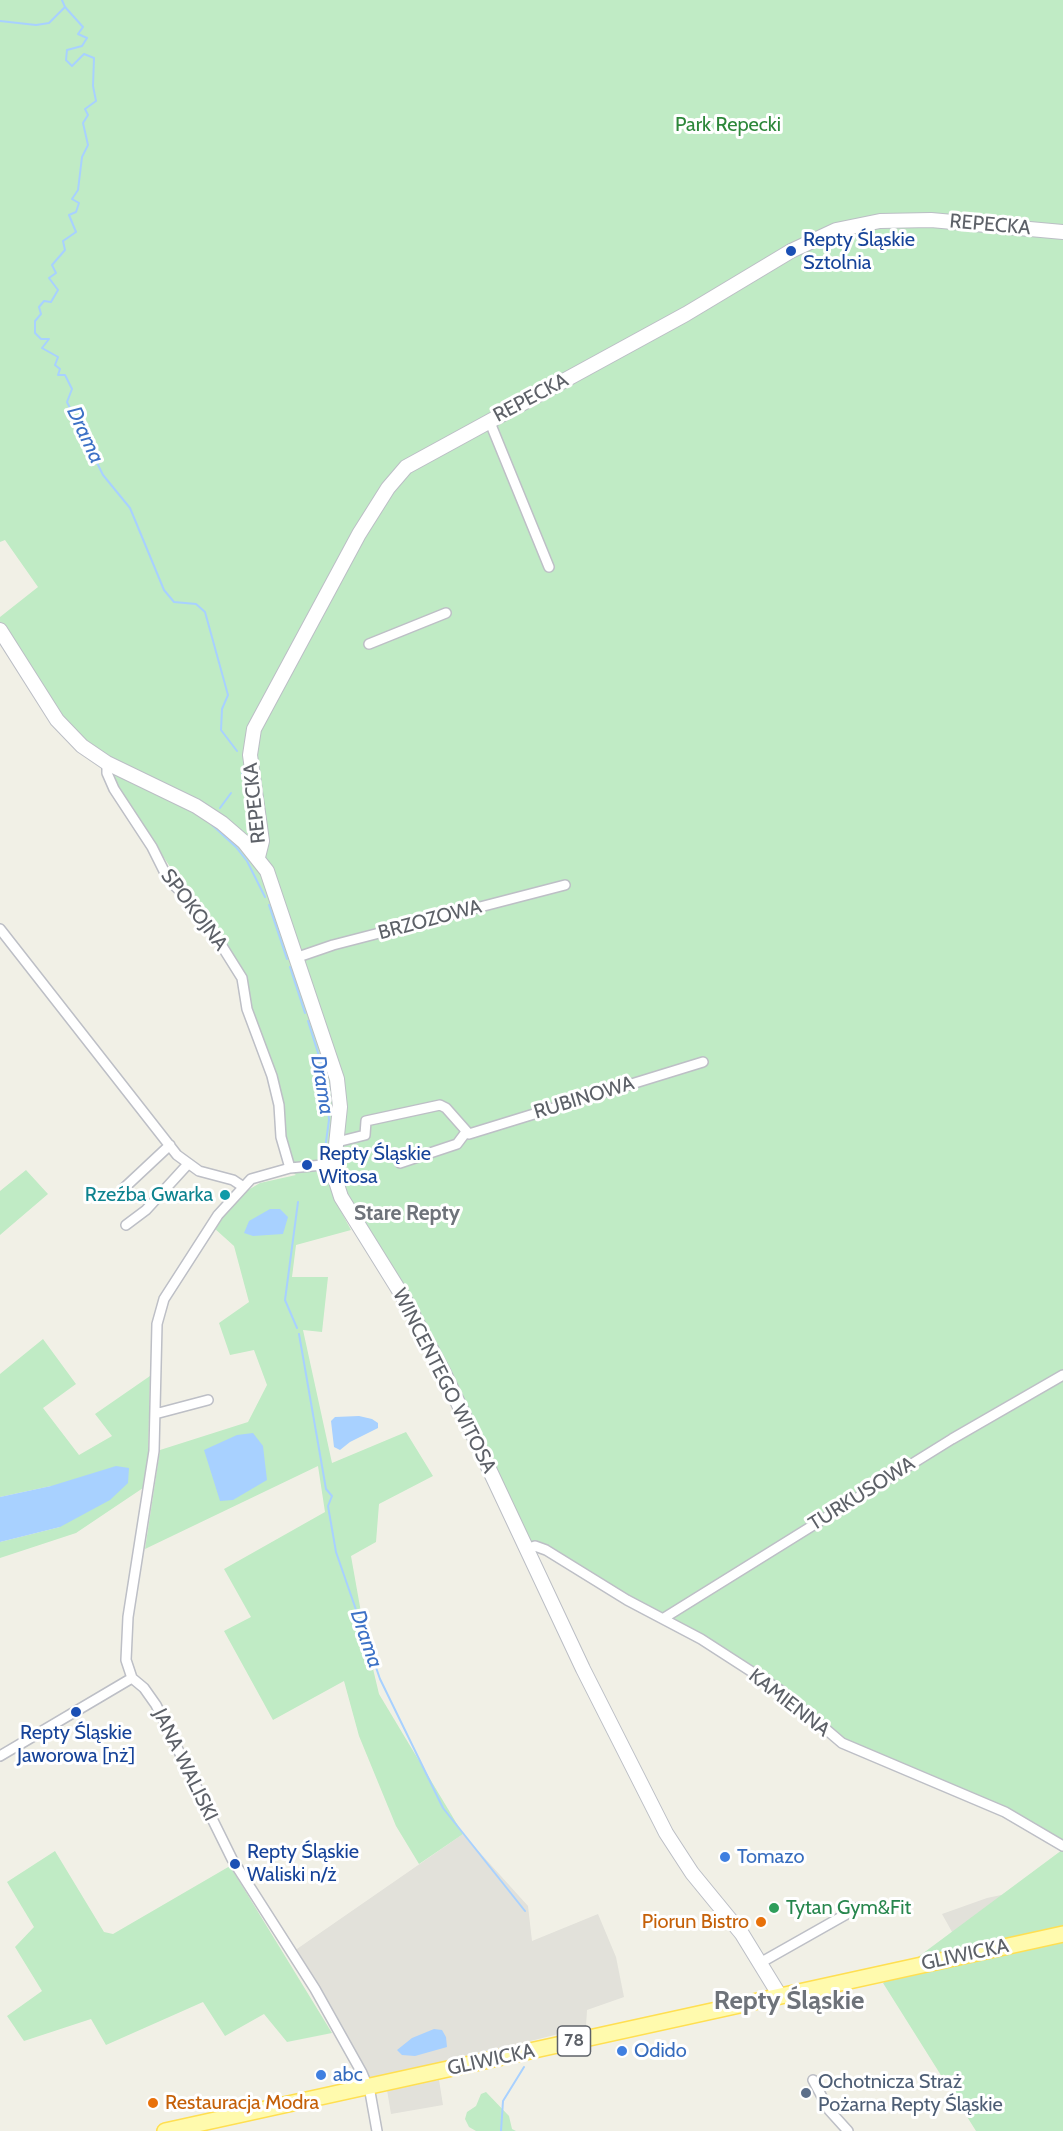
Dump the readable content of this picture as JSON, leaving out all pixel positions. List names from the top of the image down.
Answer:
{
  "streets": {
    "main road": ["GLIWICKA", "78"],
    "street": [
      "REPECKA",
      "SPOKOJNA",
      "BRZOZOWA",
      "RUBINOWA",
      "WINCENTEGO WITOSA",
      "TURKUSOWA",
      "KAMIENNA",
      "JANA WALISKI"
    ]
  },
  "crossings": [
    ["REPECKA", "WINCENTEGO WITOSA"],
    ["SPOKOJNA", "WINCENTEGO WITOSA"],
    ["BRZOZOWA", "WINCENTEGO WITOSA"],
    ["WINCENTEGO WITOSA", "KAMIENNA"],
    ["WINCENTEGO WITOSA", "GLIWICKA"],
    ["TURKUSOWA", "KAMIENNA"],
    ["JANA WALISKI", "GLIWICKA"]
  ],
  "districts": ["Stare Repty", "Repty Śląskie"],
  "water": ["Drama"],
  "parks": ["Park Repecki"],
  "places": [
    "Repty Śląskie Sztolnia",
    "Repty Śląskie Witosa",
    "Rzeźba Gwarka",
    "Repty Śląskie Jaworowa [nż]",
    "Tomazo",
    "Repty Śląskie Waliski n/ż",
    "Tytan Gym&Fit",
    "Piorun Bistro",
    "Odido",
    "abc",
    "Ochotnicza Straż Pożarna Repty Śląskie",
    "Restauracja Modra"
  ]
}
